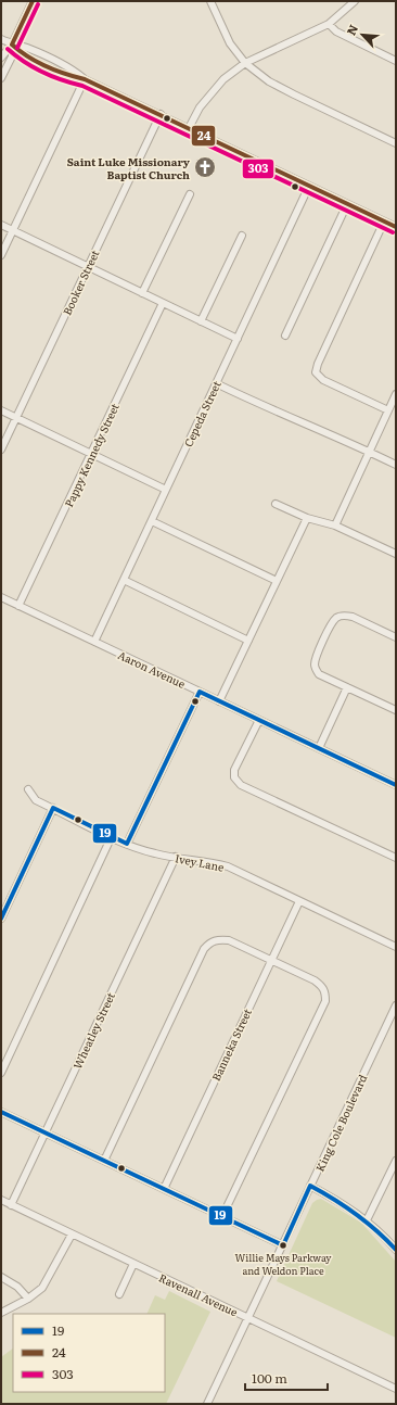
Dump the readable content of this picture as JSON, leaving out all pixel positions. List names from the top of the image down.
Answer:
{
  "streets": {
    "street": [
      "Booker Street",
      "Cepeda Street",
      "Pappy Kennedy Street",
      "Aaron Avenue",
      "Ivey Lane",
      "Wheatley Street",
      "Banneka Street",
      "King Cole Boulevard",
      "Ravenall Avenue"
    ]
  },
  "crossings": [
    ["Cepeda Street", "Aaron Avenue"],
    ["Pappy Kennedy Street", "Aaron Avenue"],
    ["Ivey Lane", "Wheatley Street"],
    ["Ivey Lane", "Banneka Street"],
    ["Wheatley Street", "Ravenall Avenue"],
    ["King Cole Boulevard", "Ravenall Avenue"]
  ],
  "places": {
    "church": ["Saint Luke Missionary Baptist Church"],
    "other": ["Willie Mays Parkway and Weldon Place"]
  },
  "lines": ["transit line 24", "transit line 303", "transit line 19"],
  "legend": ["19", "24", "303"],
  "scale_bar": "100 m",
  "north": "top left"
}
